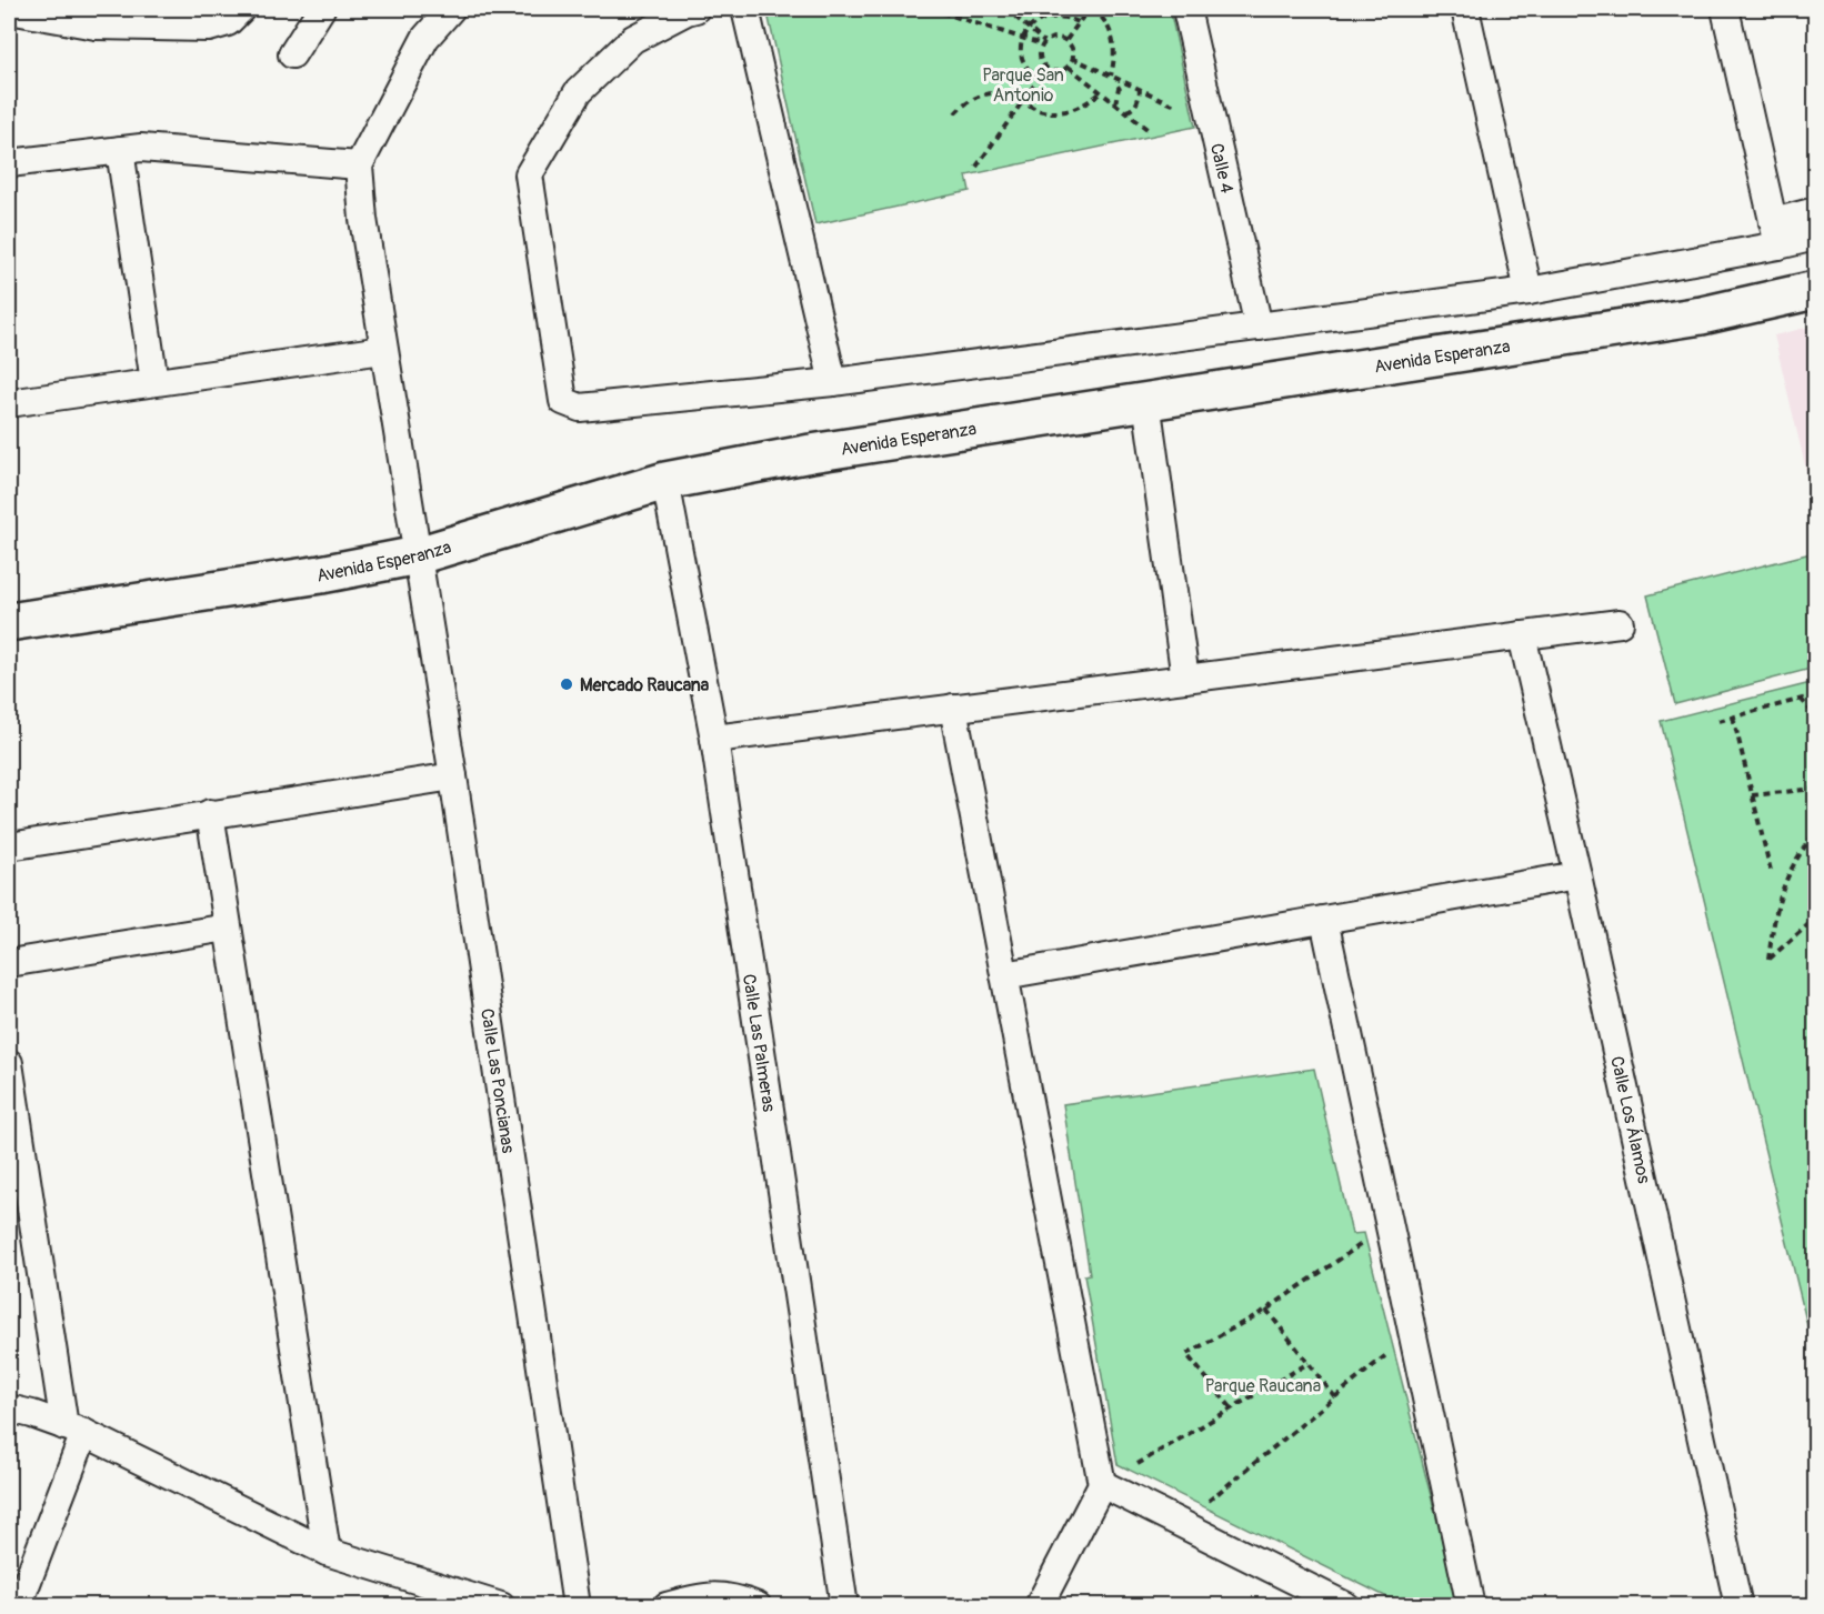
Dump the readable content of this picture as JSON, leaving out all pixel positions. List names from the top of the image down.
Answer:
{
  "streets": {
    "street": [
      "Calle 4",
      "Avenida Esperanza",
      "Calle Las Palmeras",
      "Calle Las Poncianas",
      "Calle Los Álamos"
    ]
  },
  "crossings": [
    ["Avenida Esperanza", "Calle Las Palmeras"],
    ["Avenida Esperanza", "Calle Las Poncianas"]
  ],
  "parks": ["Parque San Antonio", "Parque Raucana"],
  "places": ["Mercado Raucana"]
}
